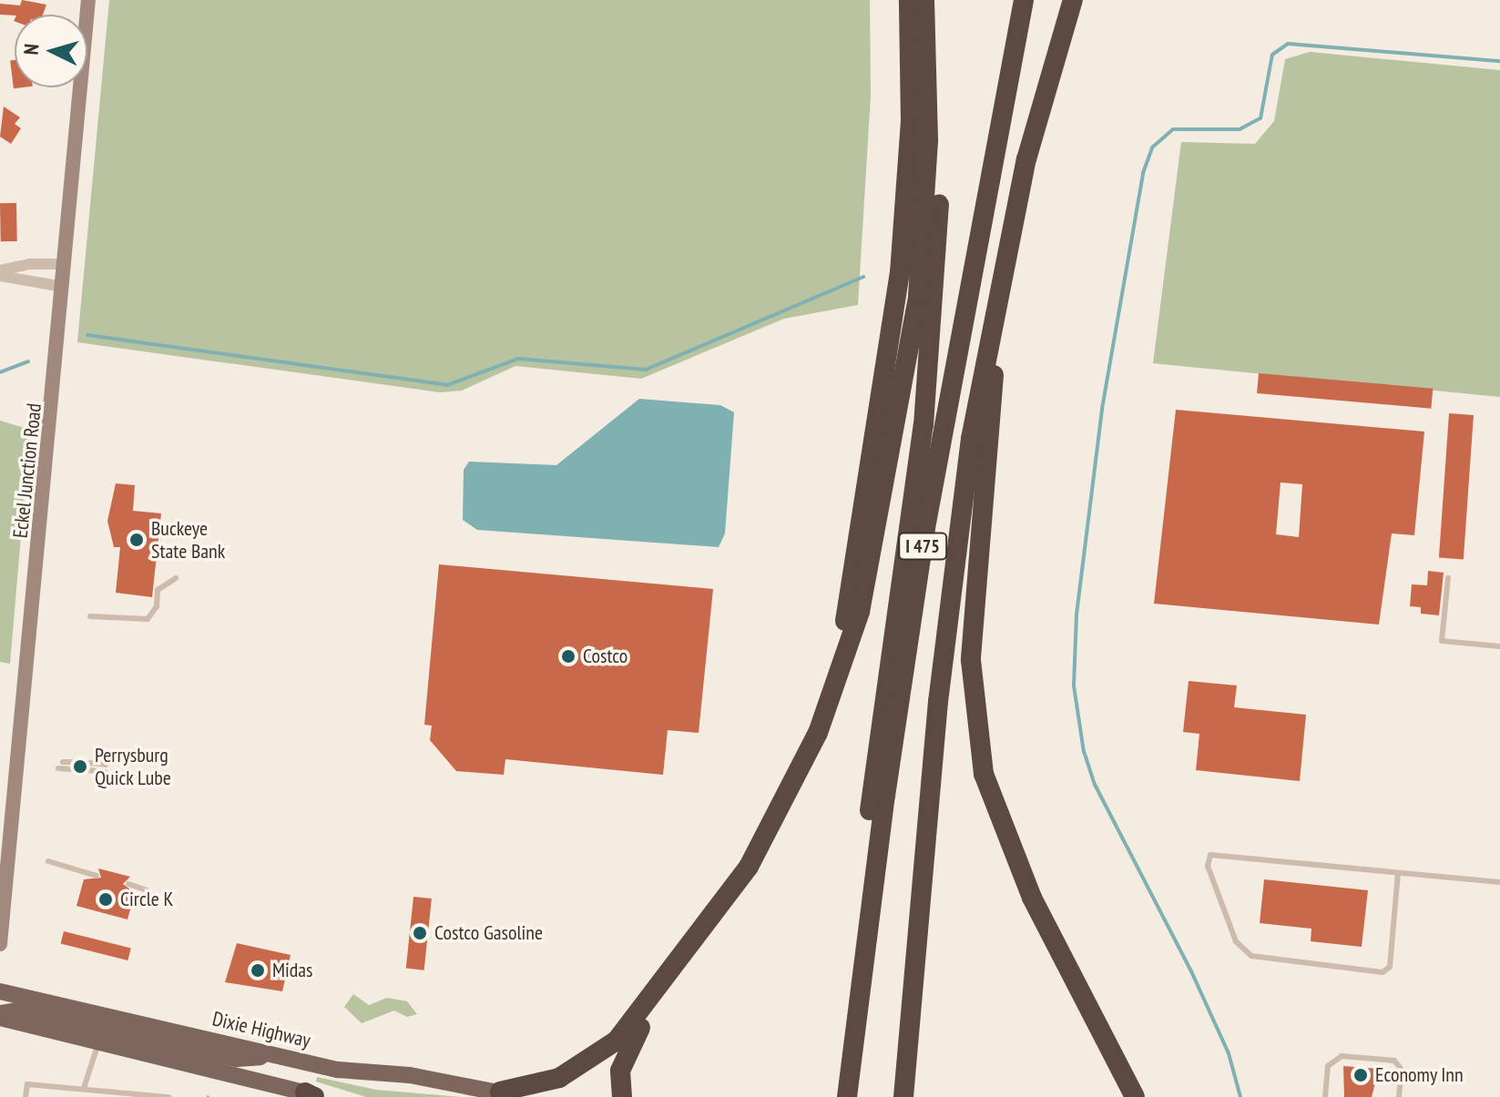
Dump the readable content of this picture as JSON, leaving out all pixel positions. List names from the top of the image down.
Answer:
{
  "streets": {
    "highway": ["I 475"],
    "main road": ["Dixie Highway"],
    "street": ["Eckel Junction Road"]
  },
  "places": [
    "Buckeye State Bank",
    "Costco",
    "Perrysburg Quick Lube",
    "Circle K",
    "Costco Gasoline",
    "Midas",
    "Economy Inn"
  ],
  "north": "left"
}
